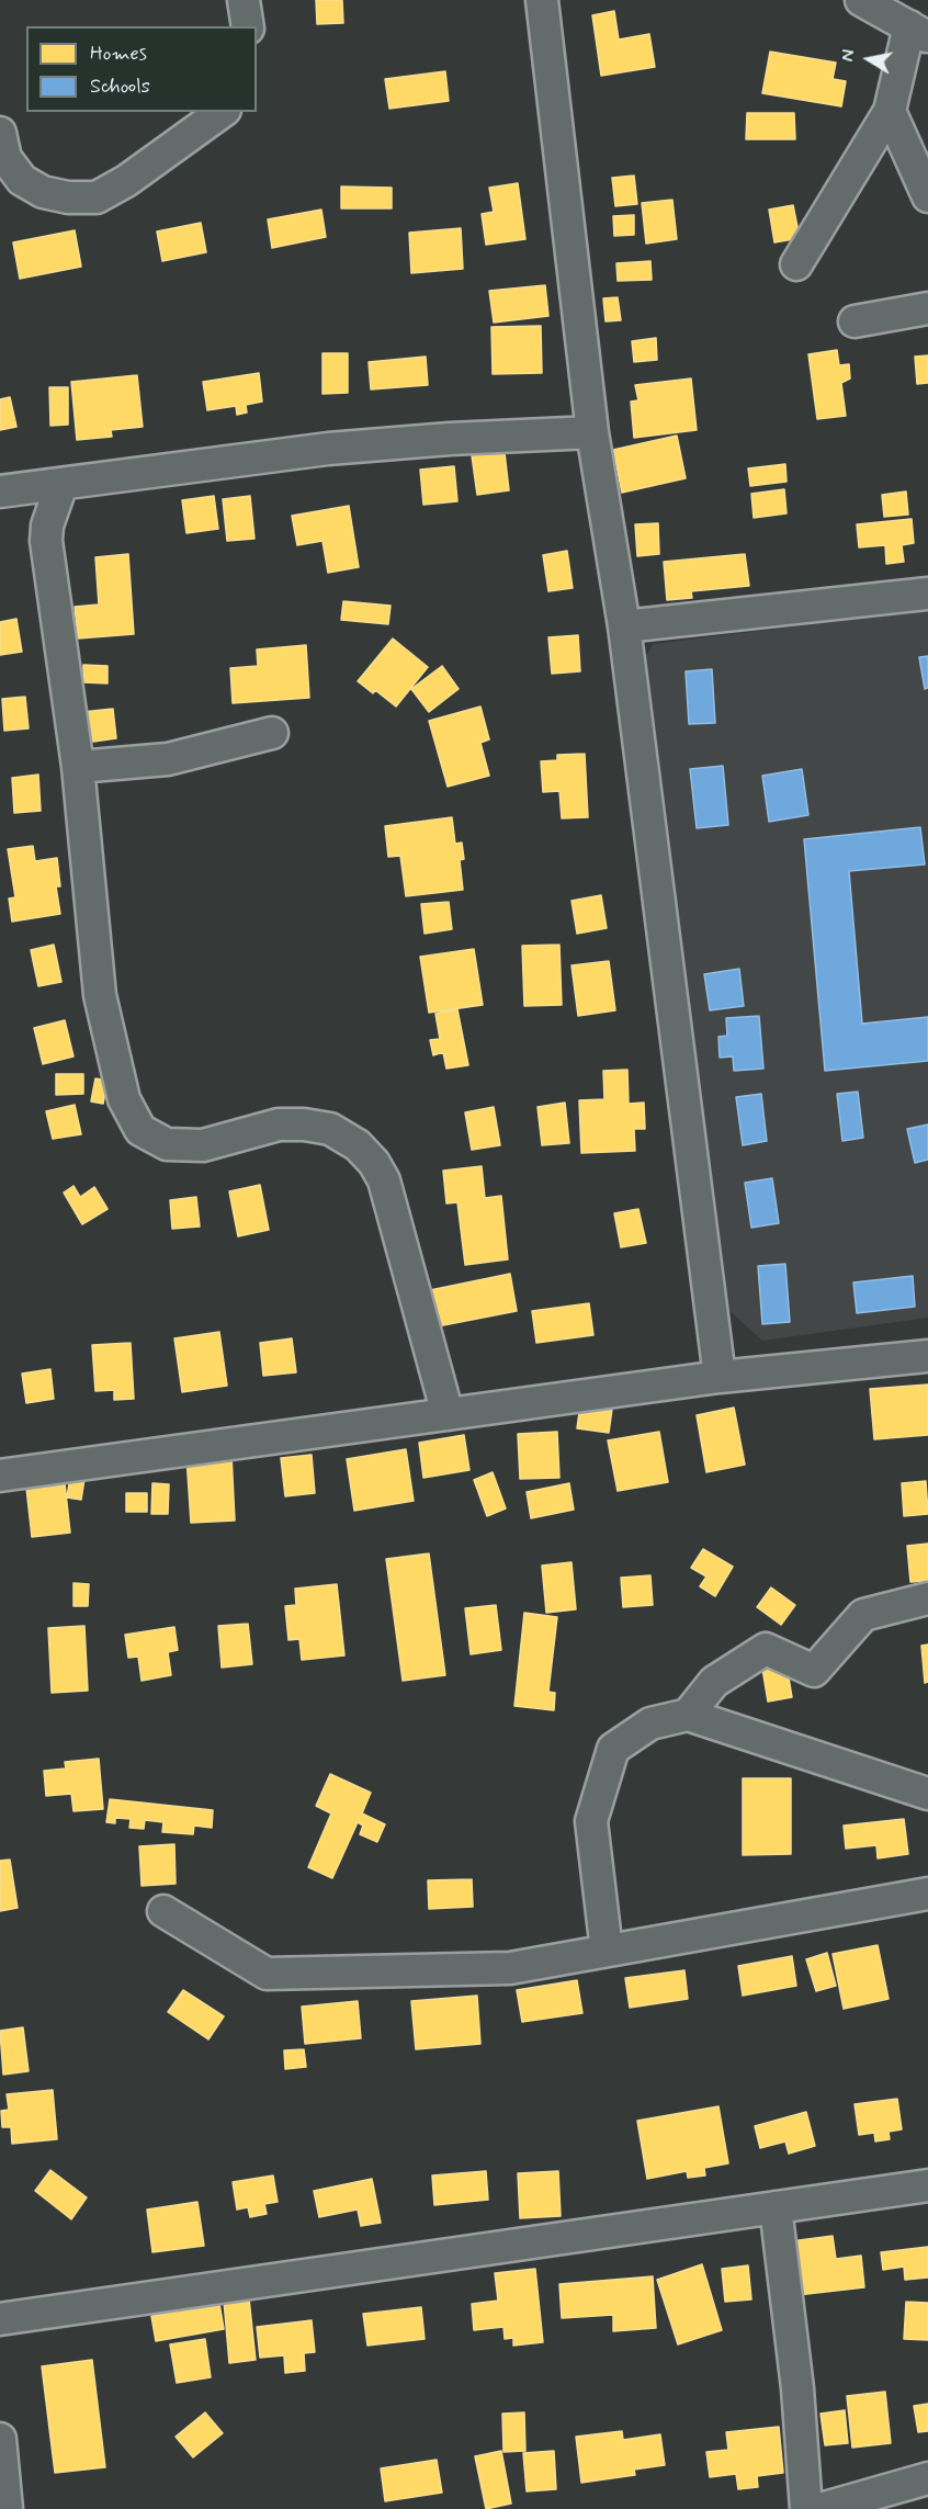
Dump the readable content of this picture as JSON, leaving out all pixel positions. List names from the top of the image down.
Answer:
{
  "legend": ["Homes", "Schools"],
  "north": "left"
}
